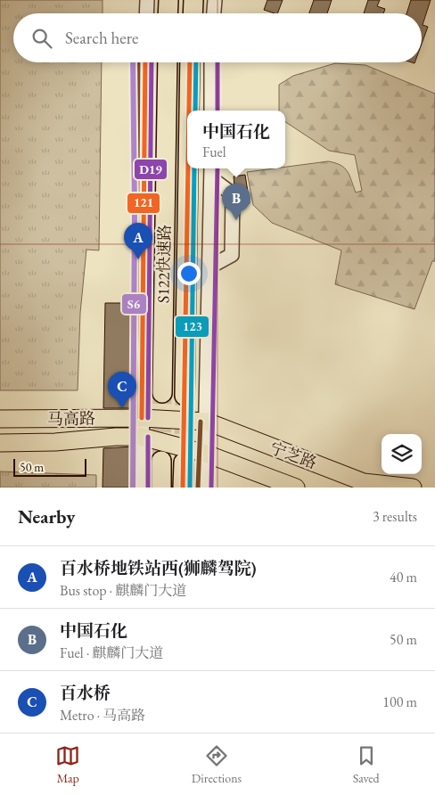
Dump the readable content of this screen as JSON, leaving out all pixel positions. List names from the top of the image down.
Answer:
{
  "streets": {
    "highway": ["S122快速路"],
    "main road": ["马高路", "宁芝路"]
  },
  "crossings": [
    ["马高路", "宁芝路"]
  ],
  "lines": [
    "transit line S6",
    "transit line 121",
    "transit line 123",
    "transit line D19"
  ],
  "scale_bar": "50 m",
  "page": {
    "search": "Search here",
    "popup": ["中国石化", "Fuel"],
    "pins": ["B", "A", "C"],
    "scale": "50 m",
    "heading": ["Nearby", "3 results"],
    "list": [
      {
        "mark": "A",
        "name": "百水桥地铁站西(狮麟驾院)",
        "note": "Bus stop · 麒麟门大道",
        "value": "40 m"
      },
      {
        "mark": "B",
        "name": "中国石化",
        "note": "Fuel · 麒麟门大道",
        "value": "50 m"
      },
      {
        "mark": "C",
        "name": "百水桥",
        "note": "Metro · 马高路",
        "value": "100 m"
      }
    ],
    "nav": ["Map", "Directions", "Saved"]
  }
}
